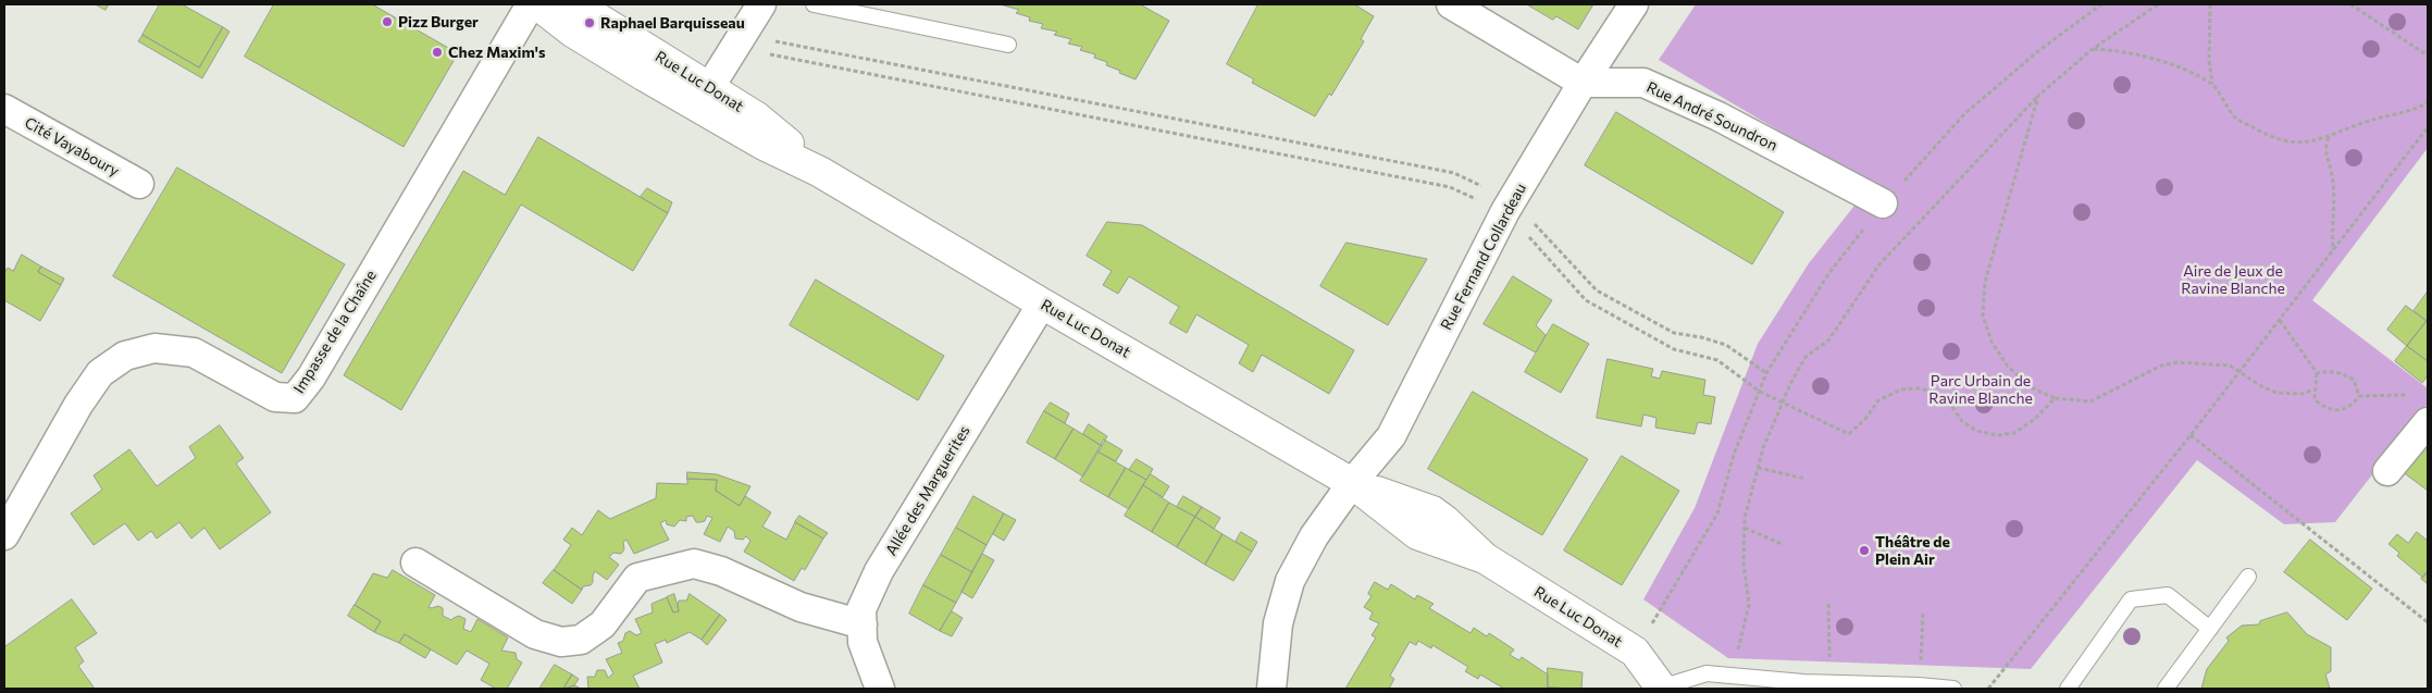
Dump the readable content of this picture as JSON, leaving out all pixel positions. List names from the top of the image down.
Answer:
{
  "streets": {
    "street": [
      "Rue Luc Donat",
      "Rue André Soundron",
      "Cité Vayaboury",
      "Rue Fernand Collardeau",
      "Impasse de la Chaîne",
      "Allée des Marguerites"
    ]
  },
  "crossings": [
    ["Rue Luc Donat", "Rue Fernand Collardeau"],
    ["Rue Luc Donat", "Allée des Marguerites"],
    ["Rue André Soundron", "Rue Fernand Collardeau"]
  ],
  "parks": ["Aire de Jeux de Ravine Blanche", "Parc Urbain de Ravine Blanche"],
  "places": [
    "Pizz Burger",
    "Raphael Barquisseau",
    "Chez Maxim's",
    "Théâtre de Plein Air"
  ]
}
